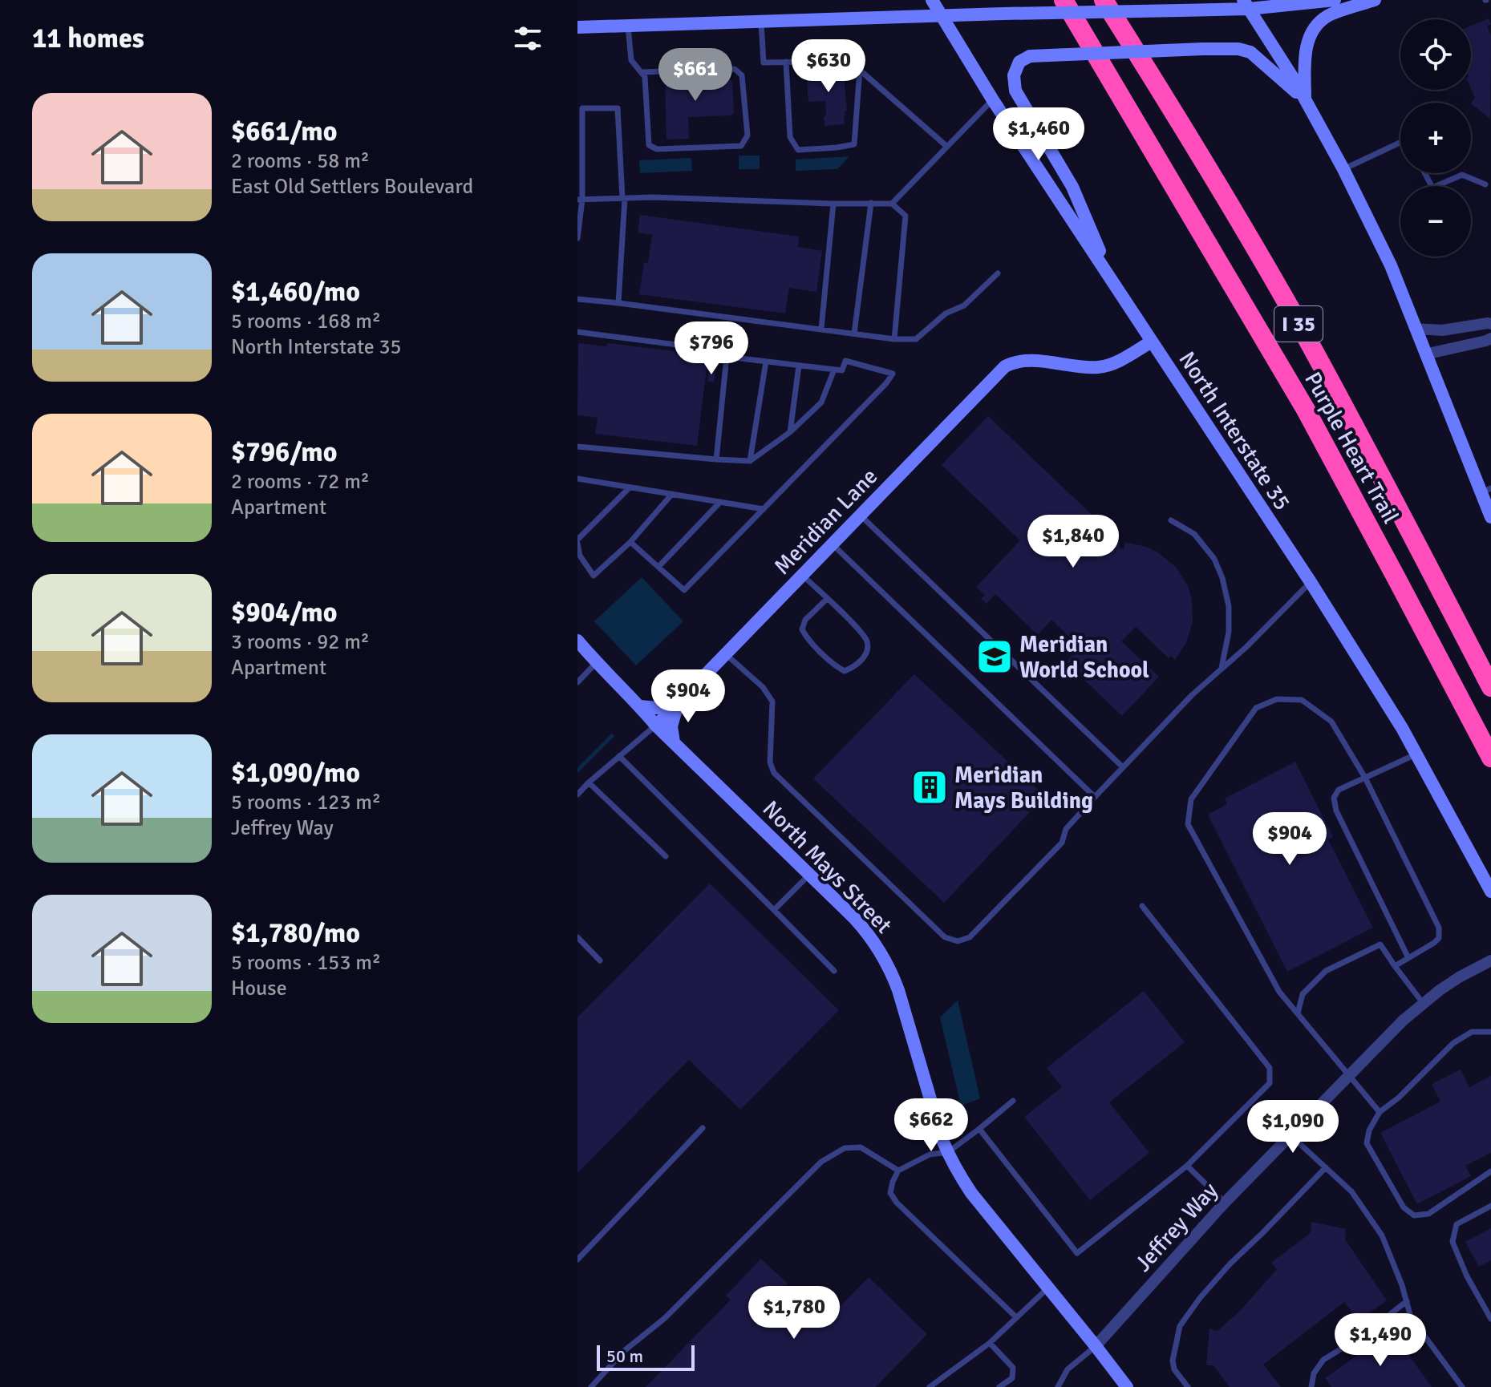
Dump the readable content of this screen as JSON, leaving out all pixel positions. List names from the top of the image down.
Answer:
{
  "streets": {
    "highway": ["I 35", "Purple Heart Trail"],
    "main road": ["North Interstate 35", "Meridian Lane", "North Mays Street"],
    "street": ["Jeffrey Way"]
  },
  "crossings": [
    ["North Interstate 35", "Meridian Lane"],
    ["Meridian Lane", "North Mays Street"],
    ["North Mays Street", "Jeffrey Way"]
  ],
  "places": {
    "school or university": ["Meridian World School"],
    "building": ["Meridian Mays Building"]
  },
  "scale_bar": "50 m",
  "page": {
    "heading": "11 homes",
    "map_buttons": ["+", "−"],
    "price": [
      "$630",
      "$661",
      "$1,460",
      "$796",
      "$1,840",
      "$904",
      "$904",
      "$662",
      "$1,090",
      "$1,780",
      "$1,490"
    ],
    "list": [
      {
        "name": "$661/mo",
        "note": "2 rooms · 58 m² · East Old Settlers Boulevard"
      },
      {
        "name": "$1,460/mo",
        "note": "5 rooms · 168 m² · North Interstate 35"
      },
      {
        "name": "$796/mo",
        "note": "2 rooms · 72 m² · Apartment"
      },
      {
        "name": "$904/mo",
        "note": "3 rooms · 92 m² · Apartment"
      },
      {
        "name": "$1,090/mo",
        "note": "5 rooms · 123 m² · Jeffrey Way"
      },
      {
        "name": "$1,780/mo",
        "note": "5 rooms · 153 m² · House"
      }
    ],
    "scale": "50 m"
  }
}
